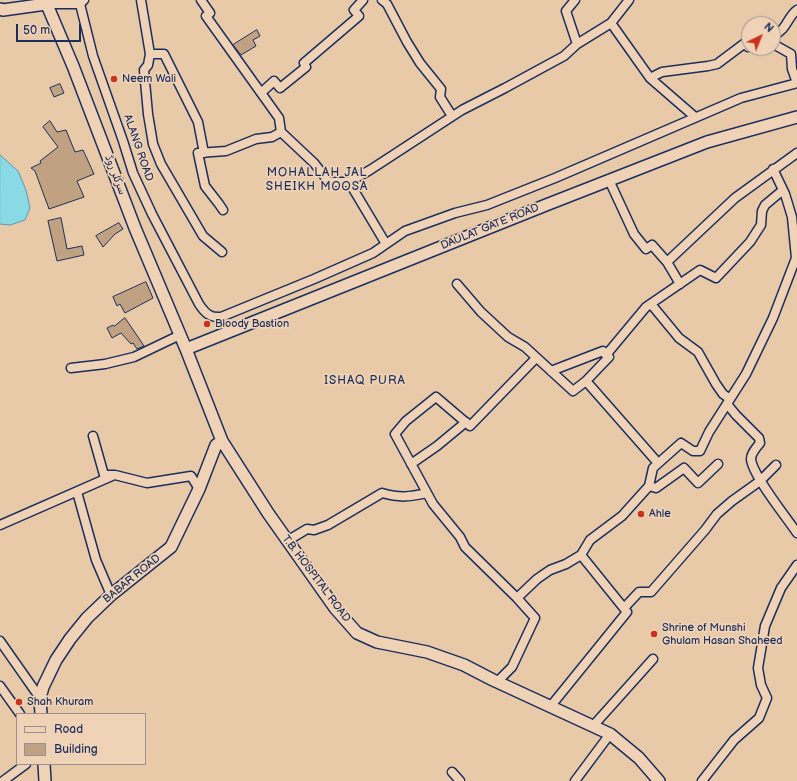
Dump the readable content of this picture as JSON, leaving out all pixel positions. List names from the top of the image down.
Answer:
{
  "streets": {
    "main road": [
      "سرکلر روڈ",
      "DAULAT GATE ROAD",
      "BABAR ROAD",
      "T.B. HOSPITAL ROAD"
    ],
    "street": ["ALANG ROAD"]
  },
  "crossings": [
    ["سرکلر روڈ", "DAULAT GATE ROAD"],
    ["سرکلر روڈ", "T.B. HOSPITAL ROAD"],
    ["DAULAT GATE ROAD", "T.B. HOSPITAL ROAD"],
    ["BABAR ROAD", "T.B. HOSPITAL ROAD"]
  ],
  "districts": ["MOHALLAH JAL SHEIKH MOOSA", "ISHAQ PURA"],
  "places": [
    "Neem Wali",
    "Bloody Bastion",
    "Ahle",
    "Shrine of Munshi Ghulam Hasan Shaheed",
    "Shah Khuram"
  ],
  "legend": ["Road", "Building"],
  "scale_bar": "50 m",
  "north": "top right"
}
